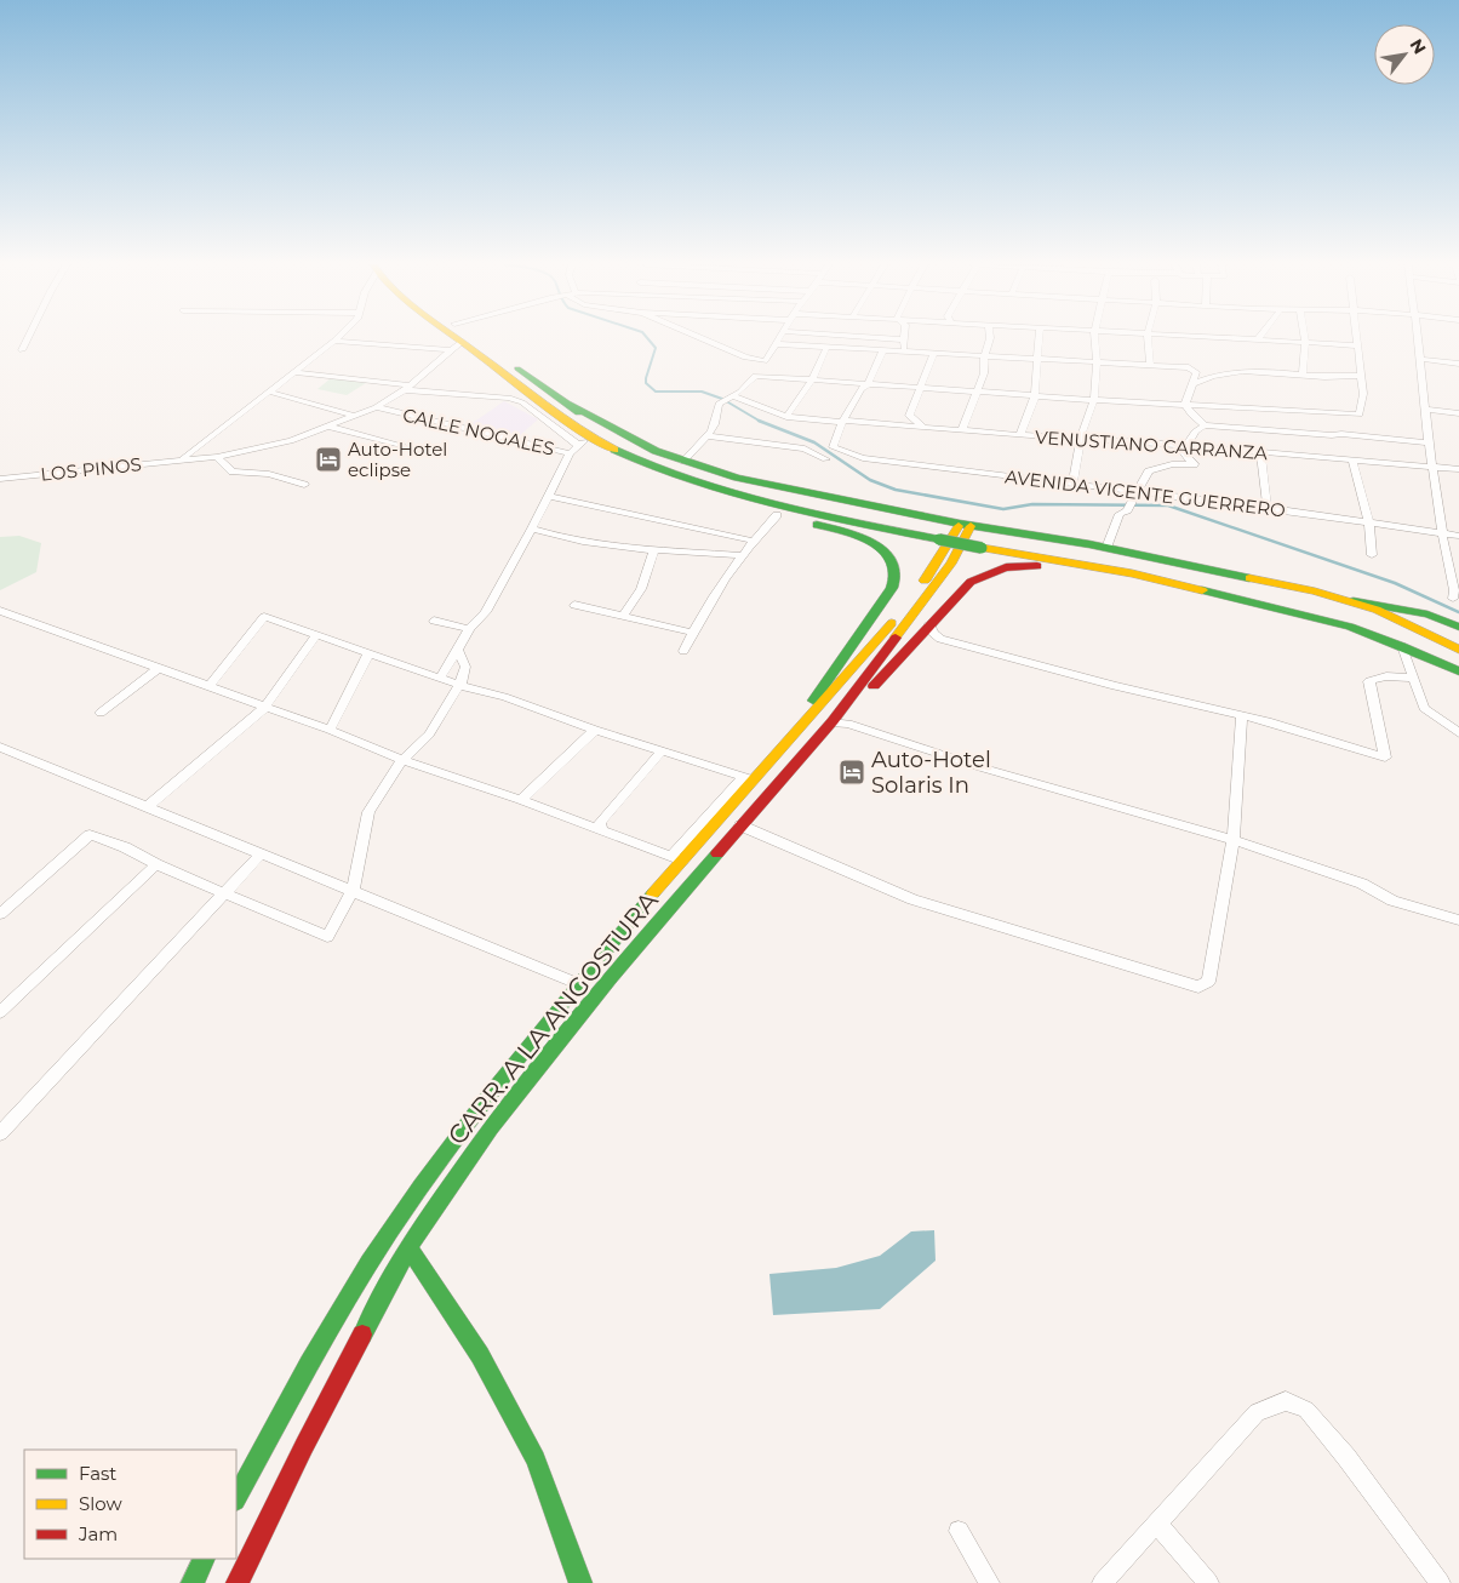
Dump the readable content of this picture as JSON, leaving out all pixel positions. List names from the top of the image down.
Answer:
{
  "streets": {
    "main road": ["CARR. A LA ANGOSTURA"],
    "street": [
      "CALLE NOGALES",
      "VENUSTIANO CARRANZA",
      "LOS PINOS",
      "AVENIDA VICENTE GUERRERO"
    ]
  },
  "crossings": [
    ["CALLE NOGALES", "LOS PINOS"],
    ["VENUSTIANO CARRANZA", "AVENIDA VICENTE GUERRERO"]
  ],
  "places": {
    "hotel": ["Auto-Hotel eclipse", "Auto-Hotel Solaris In"]
  },
  "legend": ["Fast", "Slow", "Jam"],
  "north": "top right"
}
